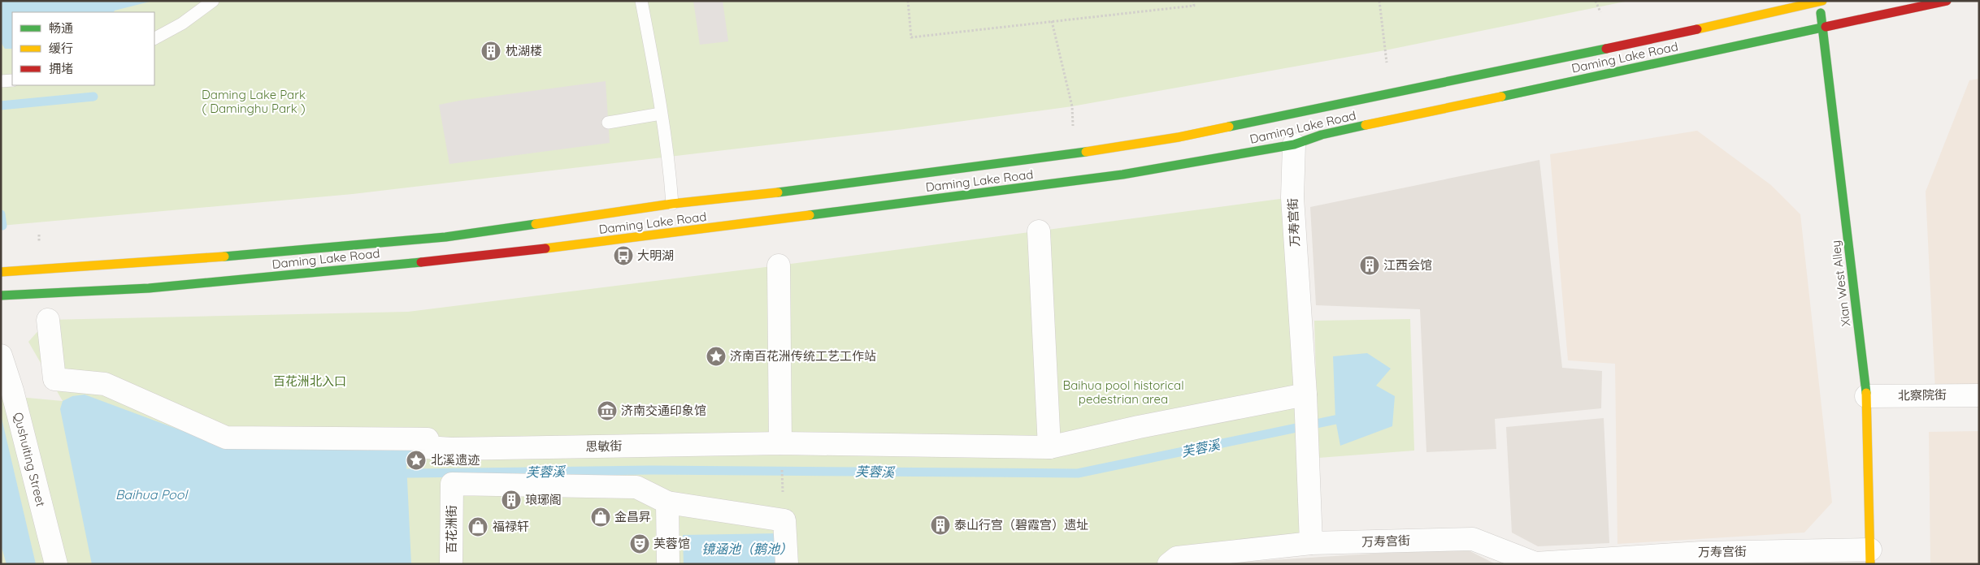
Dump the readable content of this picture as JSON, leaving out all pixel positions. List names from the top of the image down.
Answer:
{
  "streets": {
    "main road": ["Daming Lake Road", "Xian West Alley"],
    "street": [
      "万寿宫街",
      "北察院街",
      "思敏街",
      "Qushuiting Street",
      "百花洲街"
    ]
  },
  "crossings": [
    ["Daming Lake Road", "万寿宫街"],
    ["Daming Lake Road", "Xian West Alley"],
    ["万寿宫街", "Xian West Alley"],
    ["万寿宫街", "思敏街"],
    ["Xian West Alley", "北察院街"]
  ],
  "water": ["芙蓉溪", "Baihua Pool", "镜涵池（鹅池）"],
  "parks": ["Daming Lake Park ( Daminghu Park )", "百花洲北入口", "Baihua pool historical pedestrian area"],
  "places": {
    "building": [
      "枕湖楼",
      "江西会馆",
      "琅琊阁",
      "泰山行宫（碧霞宫）遗址"
    ],
    "bus stop": ["大明湖"],
    "place": ["济南百花洲传统工艺工作站", "北溪遗迹"],
    "museum": ["济南交通印象馆"],
    "shop": ["金昌昇", "福禄轩"],
    "theatre": ["芙蓉馆"]
  },
  "legend": ["畅通", "缓行", "拥堵"]
}
